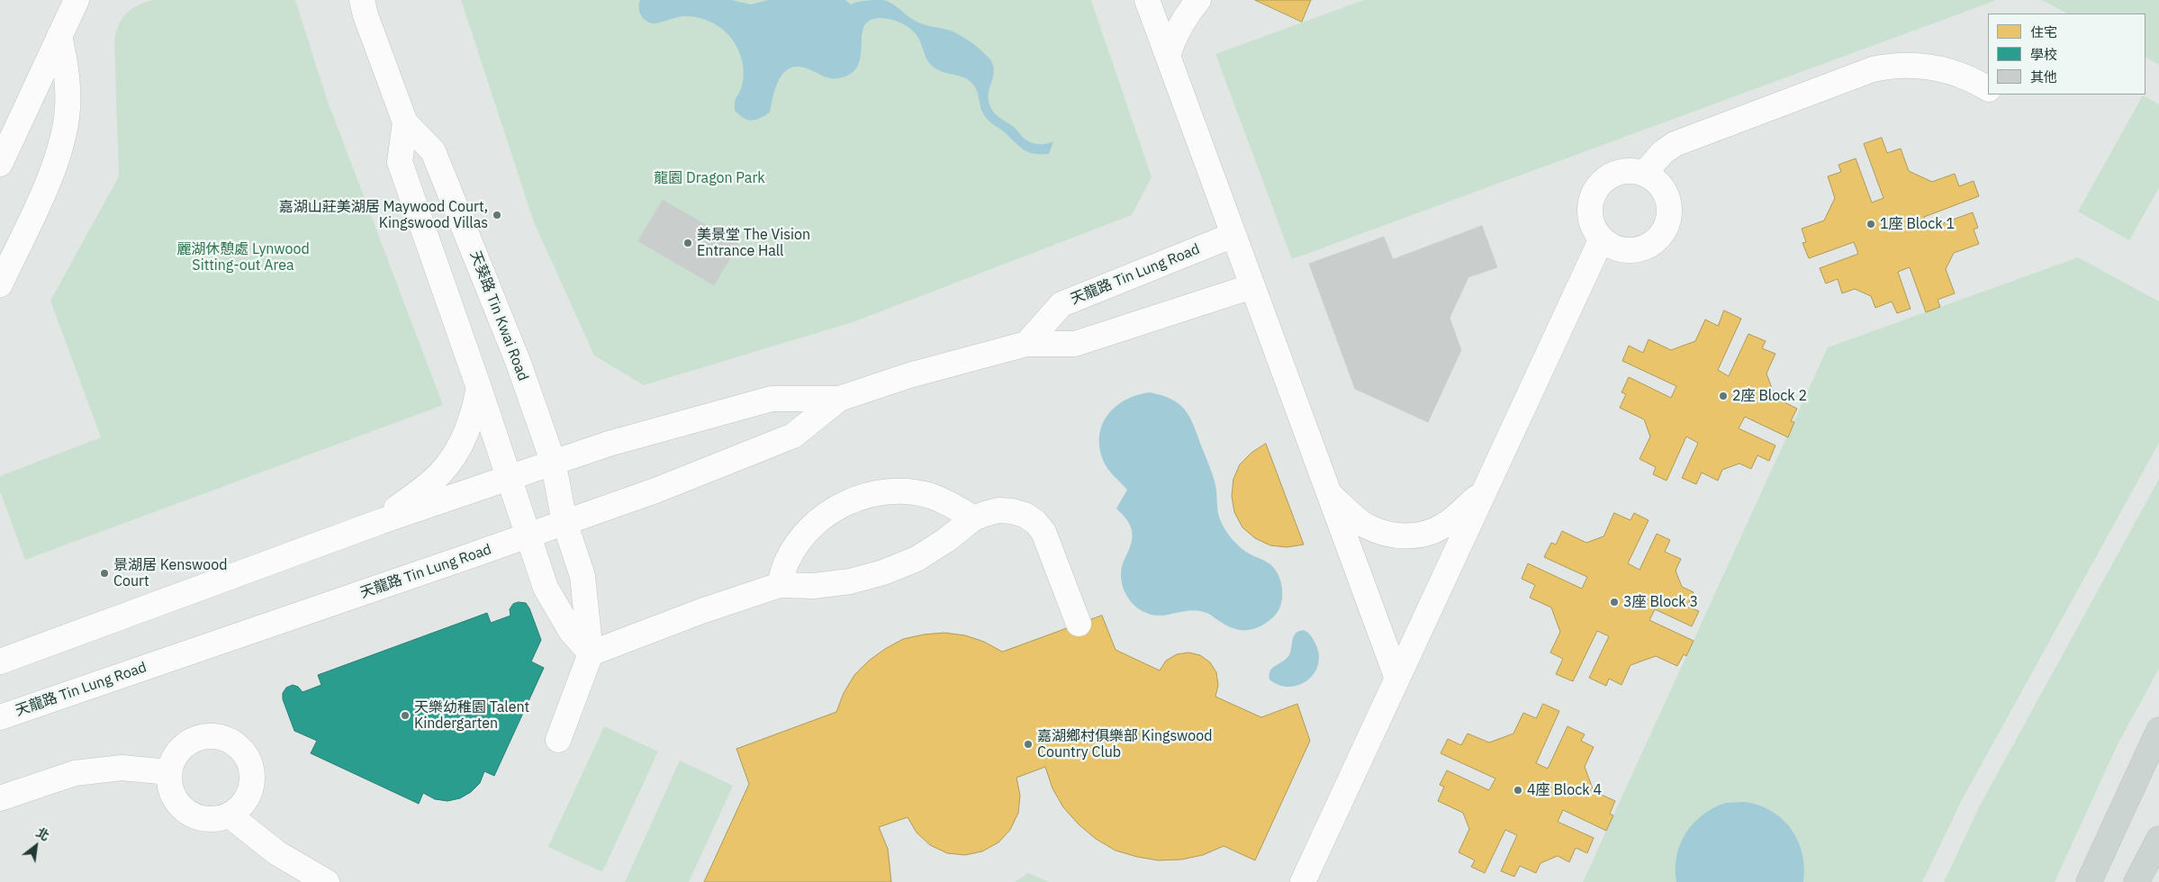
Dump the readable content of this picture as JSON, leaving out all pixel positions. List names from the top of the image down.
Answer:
{
  "streets": {
    "street": ["天龍路 Tin Lung Road", "天葵路 Tin Kwai Road"]
  },
  "crossings": [
    ["天龍路 Tin Lung Road", "天葵路 Tin Kwai Road"]
  ],
  "parks": ["龍園 Dragon Park", "麗湖休憩處 Lynwood Sitting-out Area"],
  "places": [
    "嘉湖山莊美湖居 Maywood Court, Kingswood Villas",
    "1座 Block 1",
    "美景堂 The Vision Entrance Hall",
    "2座 Block 2",
    "景湖居 Kenswood Court",
    "3座 Block 3",
    "天樂幼稚園 Talent Kindergarten",
    "嘉湖鄉村俱樂部 Kingswood Country Club",
    "4座 Block 4"
  ],
  "legend": ["住宅", "學校", "其他"],
  "north": "top right"
}
